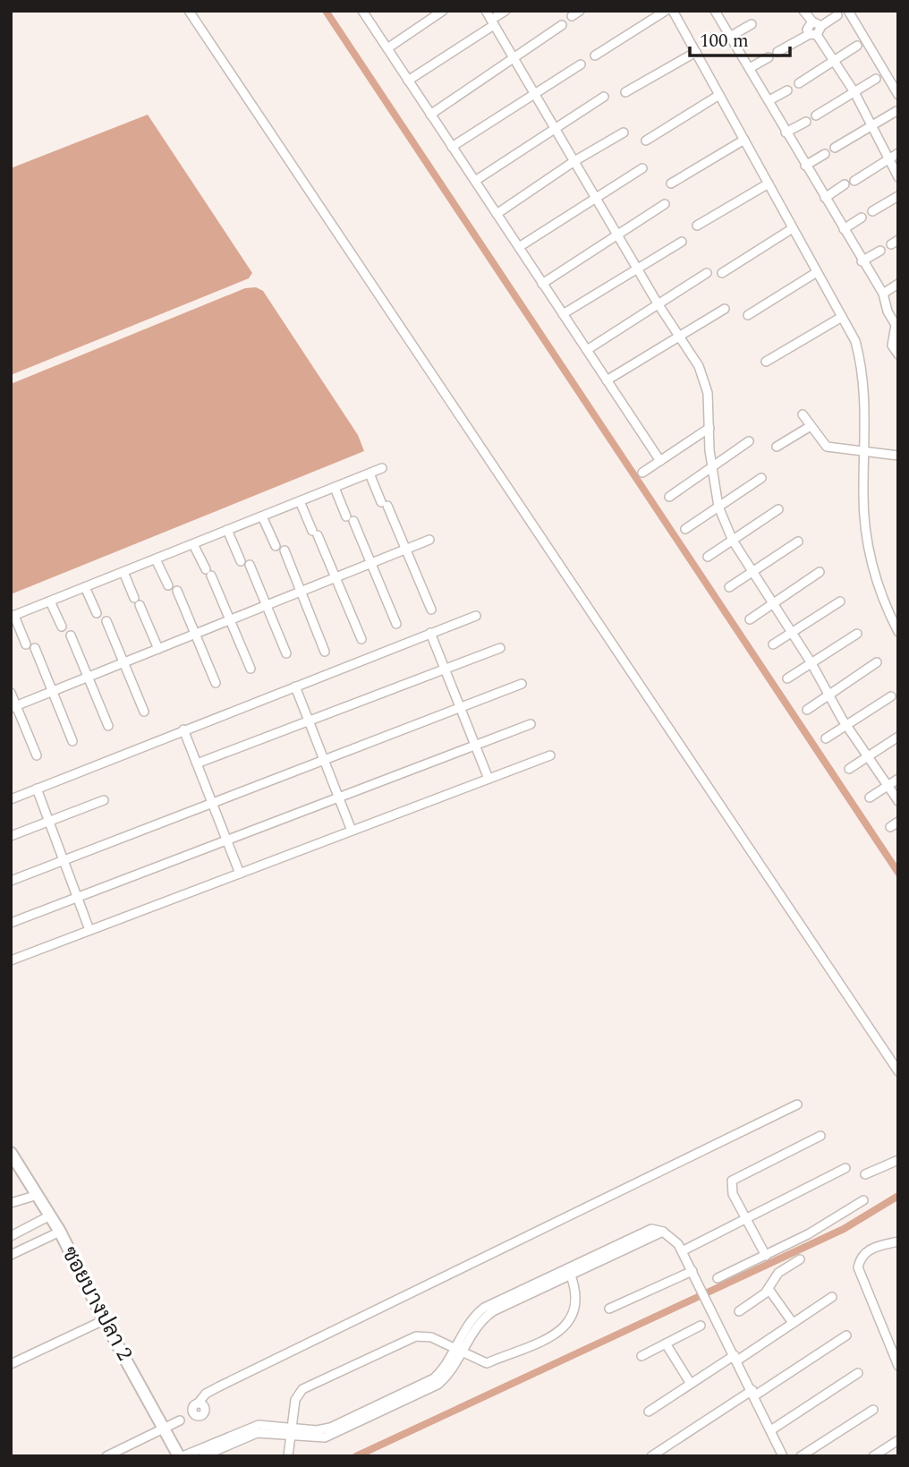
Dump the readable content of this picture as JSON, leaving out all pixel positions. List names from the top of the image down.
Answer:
{
  "streets": {
    "street": ["ซอยบางปลา 2"]
  },
  "scale_bar": "100 m"
}
